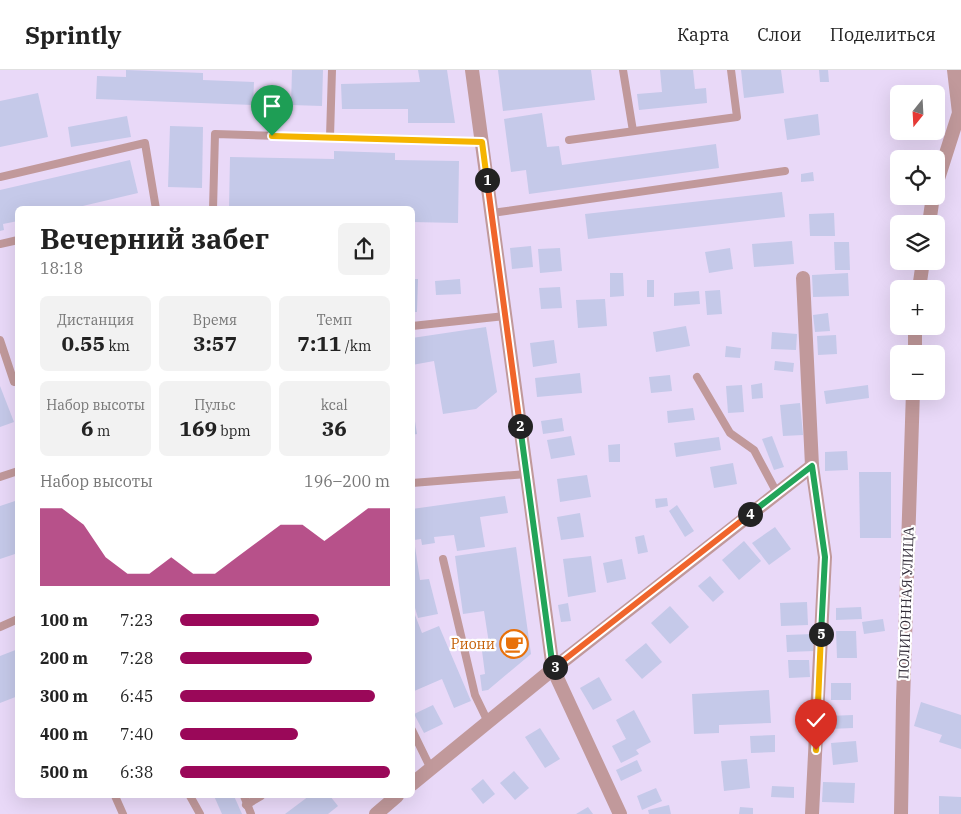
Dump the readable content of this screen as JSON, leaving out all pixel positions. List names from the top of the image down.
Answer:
{
  "streets": {
    "street": ["ПОЛИГОННАЯ УЛИЦА"]
  },
  "places": {
    "cafe": ["Риони"]
  },
  "north": "bottom",
  "page": {
    "header": "Sprintly",
    "nav": ["Карта", "Слои", "Поделиться"],
    "map_buttons": ["+", "−"],
    "pins": [
      "1",
      "2",
      "4",
      "5",
      "3"
    ],
    "heading": ["Вечерний забег", "18:18"],
    "stats": [
      ["Дистанция", "0.55 km"],
      ["Время", "3:57"],
      ["Темп", "7:11 /km"],
      ["Набор высоты", "6 m"],
      ["Пульс", "169 bpm"],
      ["kcal", "36"]
    ],
    "chart": ["Набор высоты", "196–200 m"],
    "list": [
      {
        "name": "100 m",
        "note": "7:23"
      },
      {
        "name": "200 m",
        "note": "7:28"
      },
      {
        "name": "300 m",
        "note": "6:45"
      },
      {
        "name": "400 m",
        "note": "7:40"
      },
      {
        "name": "500 m",
        "note": "6:38"
      }
    ]
  }
}
